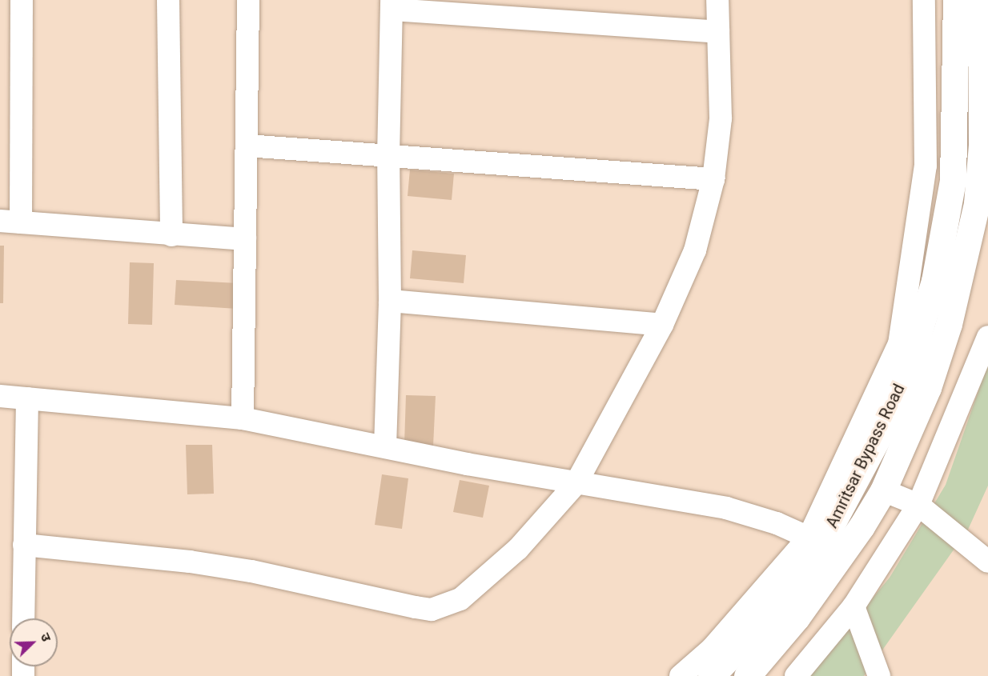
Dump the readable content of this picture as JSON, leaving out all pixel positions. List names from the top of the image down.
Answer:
{
  "streets": {
    "highway": ["Amritsar Bypass Road"]
  },
  "north": "top right"
}
